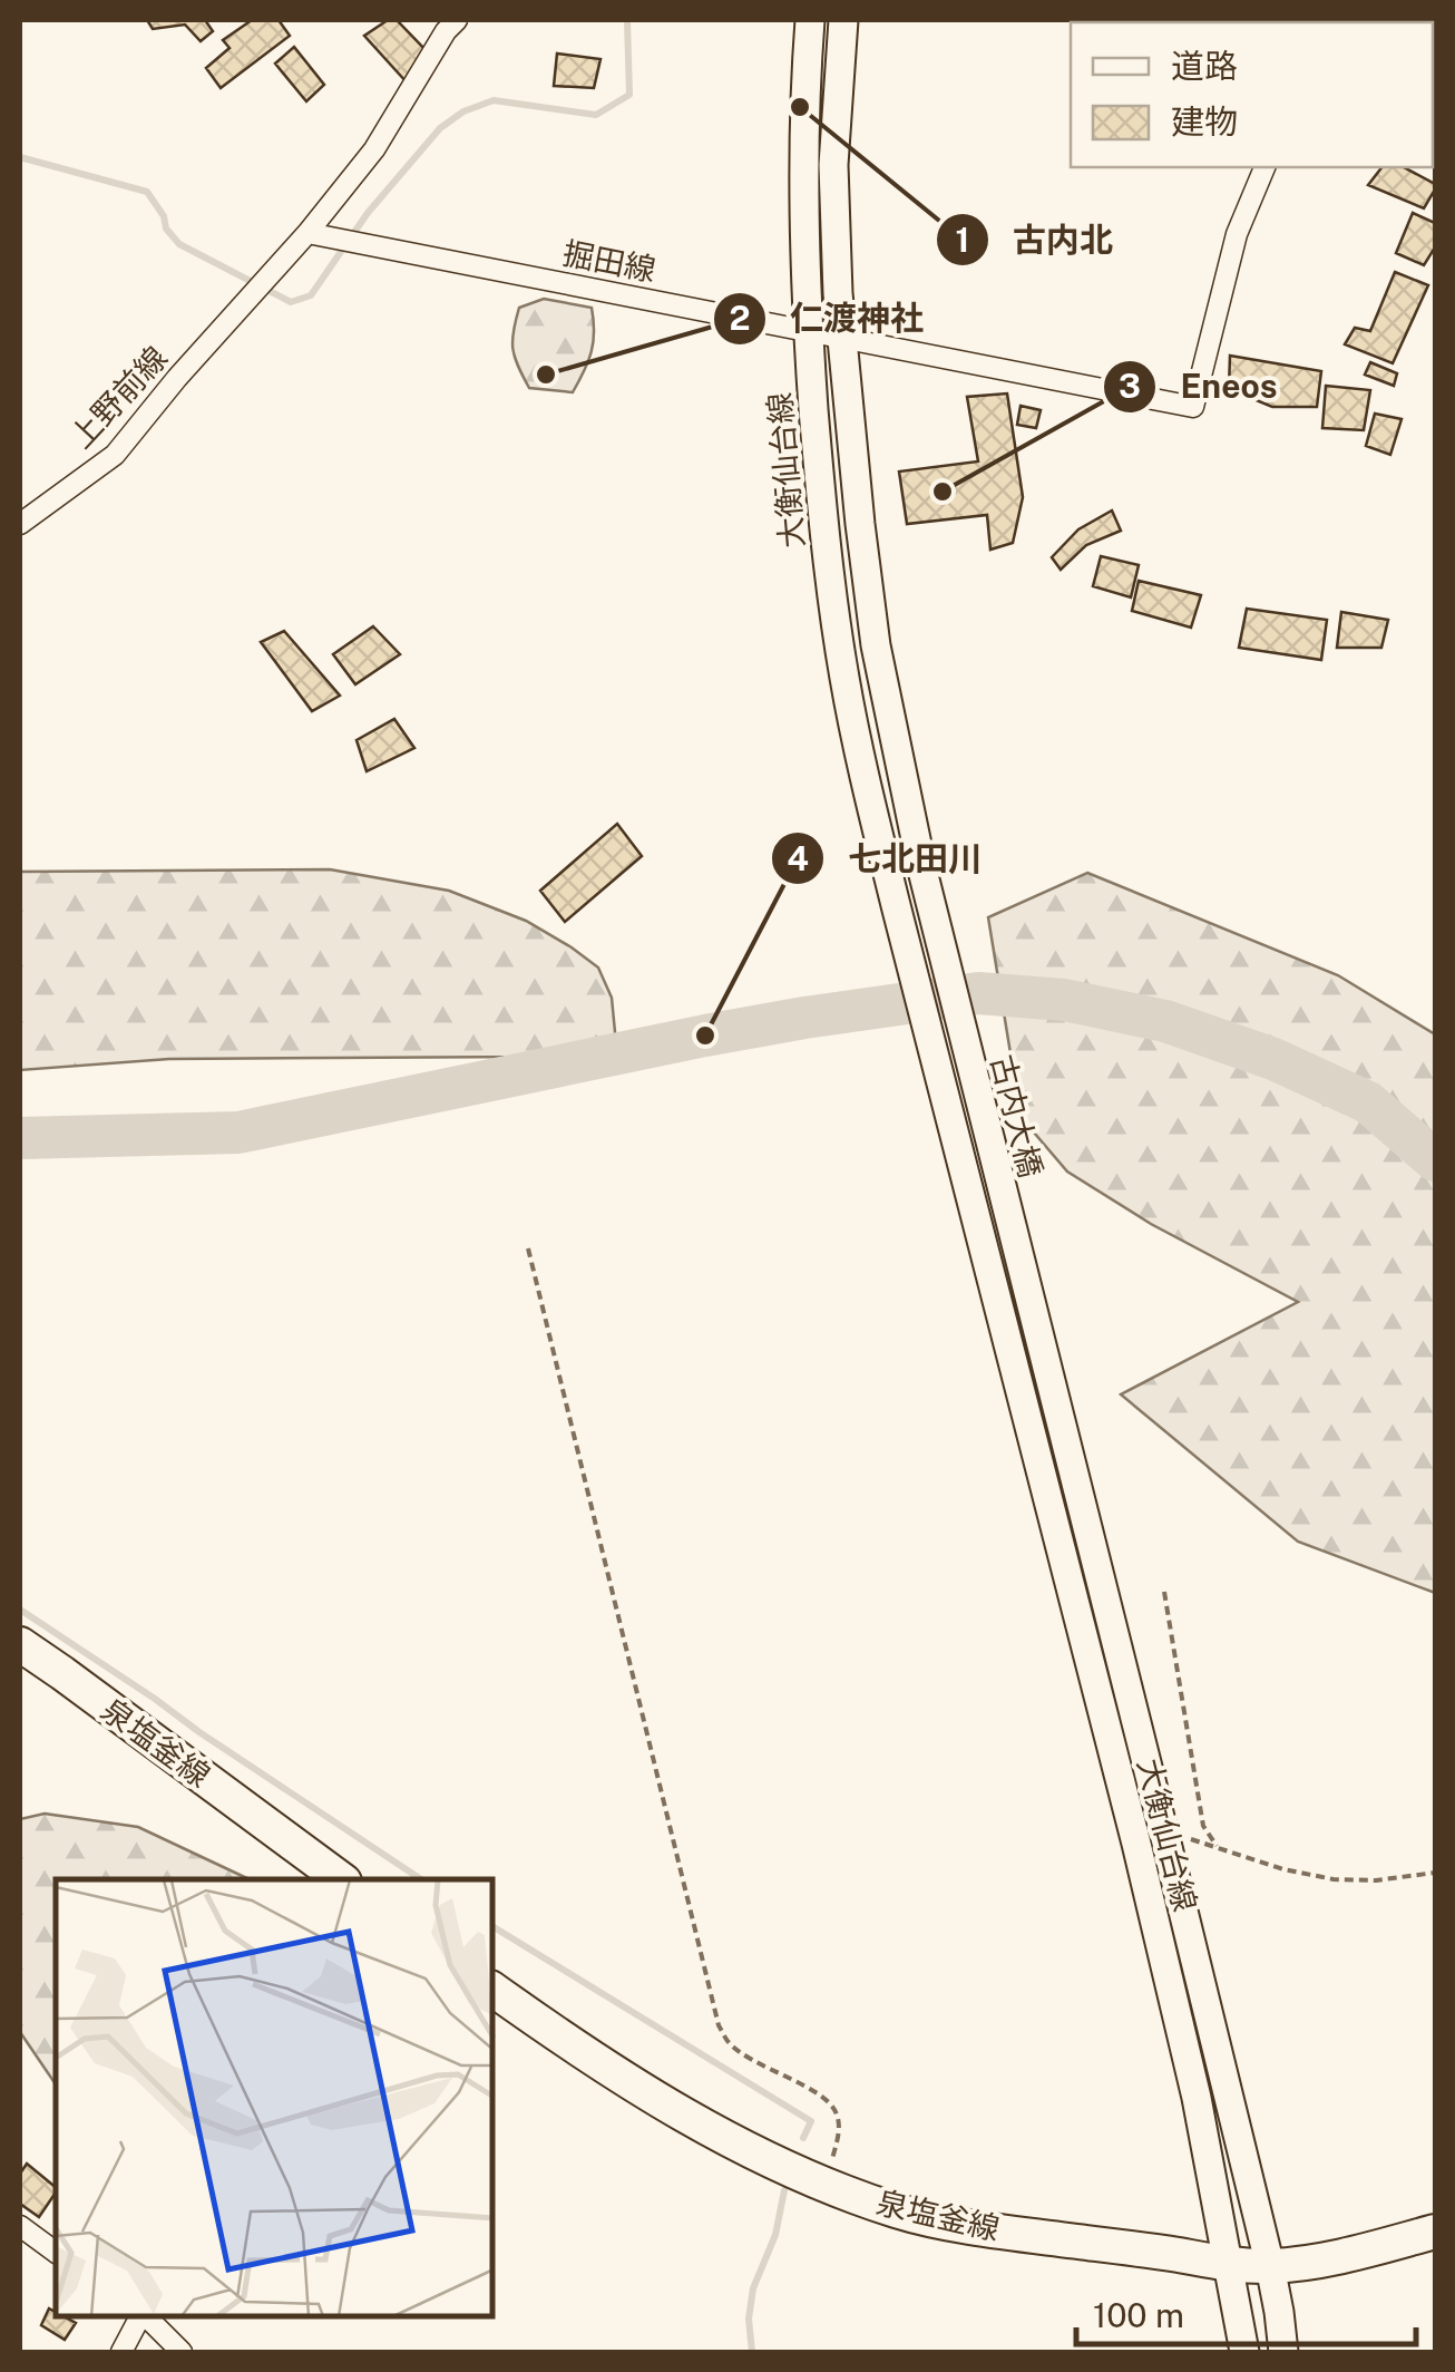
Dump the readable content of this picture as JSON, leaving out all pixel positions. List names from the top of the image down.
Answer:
{
  "streets": {
    "main road": ["大衡仙台線", "古内大橋", "泉塩釜線"],
    "street": ["掘田線", "上野前線"]
  },
  "crossings": [
    ["掘田線", "上野前線"],
    ["掘田線", "大衡仙台線"],
    ["大衡仙台線", "古内大橋"],
    ["大衡仙台線", "泉塩釜線"]
  ],
  "places": [
    "古内北",
    "仁渡神社",
    "Eneos",
    "七北田川"
  ],
  "legend": ["道路", "建物"],
  "scale_bar": "100 m"
}
